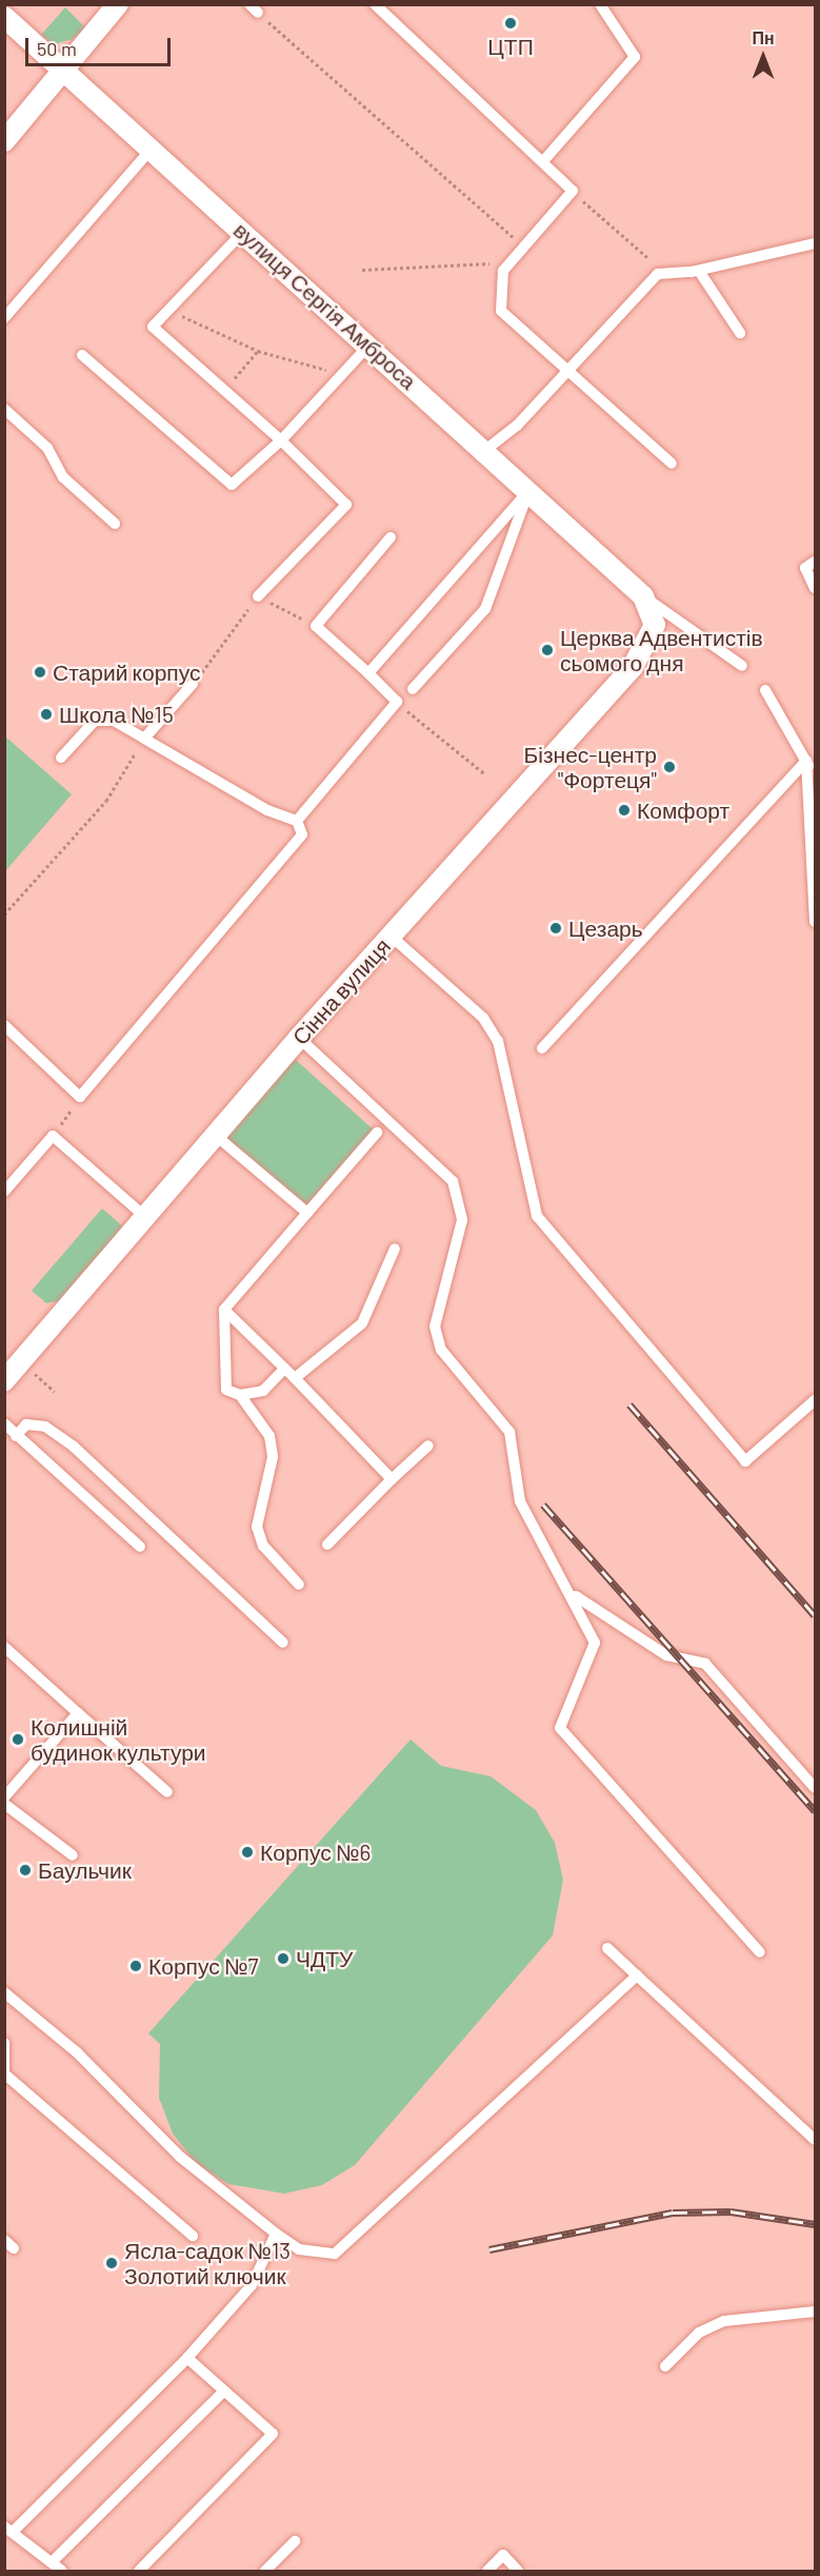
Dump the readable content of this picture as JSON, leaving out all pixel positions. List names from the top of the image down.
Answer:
{
  "streets": {
    "street": ["вулиця Сергія Амброса", "Сінна вулиця"]
  },
  "crossings": [
    ["вулиця Сергія Амброса", "Сінна вулиця"]
  ],
  "places": [
    "ЦТП",
    "Церква Адвентистів сьомого дня",
    "Старий корпус",
    "Школа №15",
    "Бізнес-центр \"Фортеця\"",
    "Комфорт",
    "Цезарь",
    "Колишній будинок культури",
    "Корпус №6",
    "Баульчик",
    "ЧДТУ",
    "Корпус №7",
    "Ясла-садок №13 Золотий ключик"
  ],
  "scale_bar": "50 m",
  "north": "top"
}
